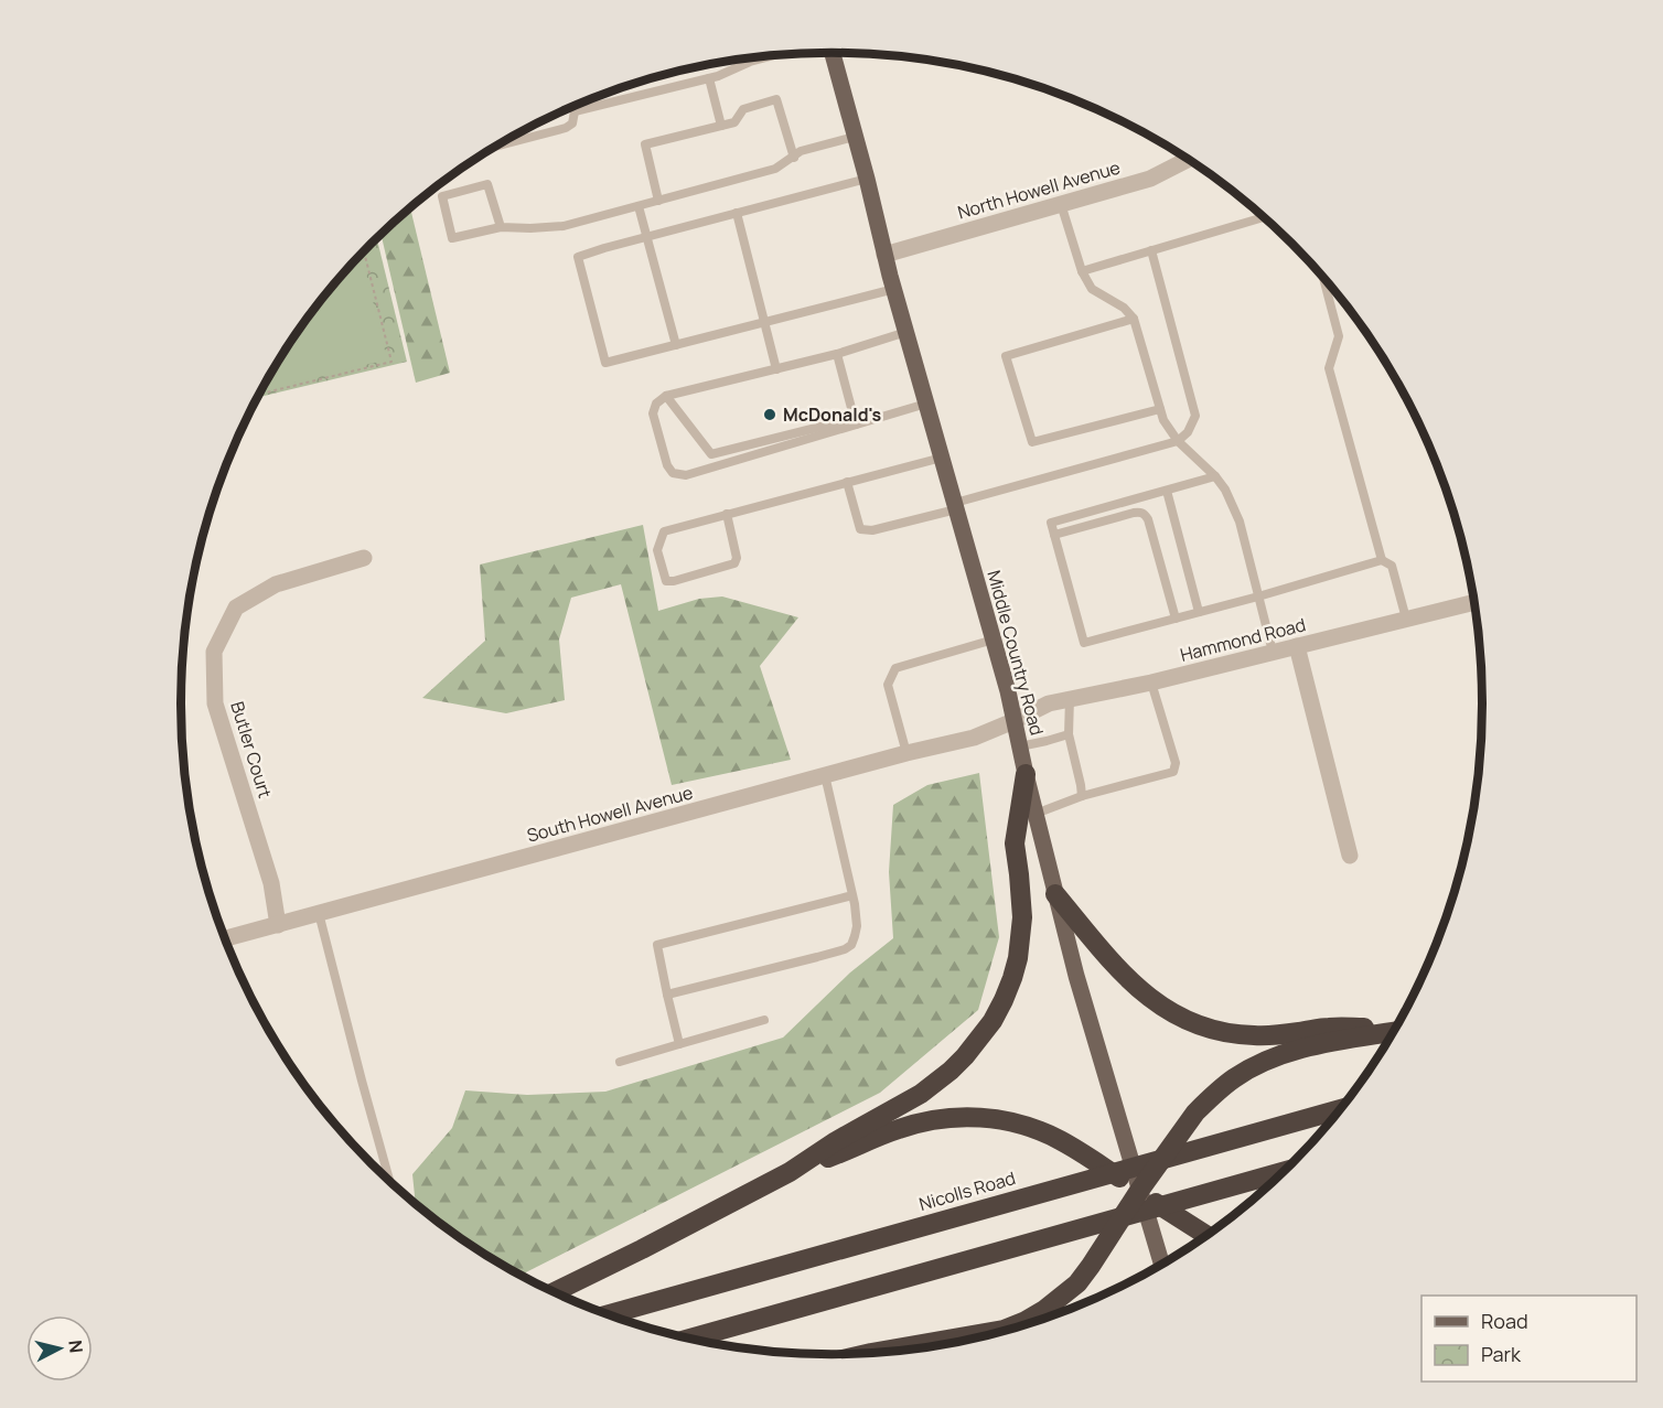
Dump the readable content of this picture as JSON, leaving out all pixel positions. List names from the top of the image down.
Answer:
{
  "streets": {
    "highway": ["Nicolls Road"],
    "main road": ["Middle Country Road"],
    "street": [
      "North Howell Avenue",
      "Hammond Road",
      "Butler Court",
      "South Howell Avenue"
    ]
  },
  "crossings": [
    ["North Howell Avenue", "Middle Country Road"],
    ["Hammond Road", "Middle Country Road"],
    ["Hammond Road", "South Howell Avenue"],
    ["Middle Country Road", "South Howell Avenue"],
    ["Butler Court", "South Howell Avenue"]
  ],
  "places": ["McDonald's"],
  "legend": ["Road", "Park"],
  "north": "right"
}
